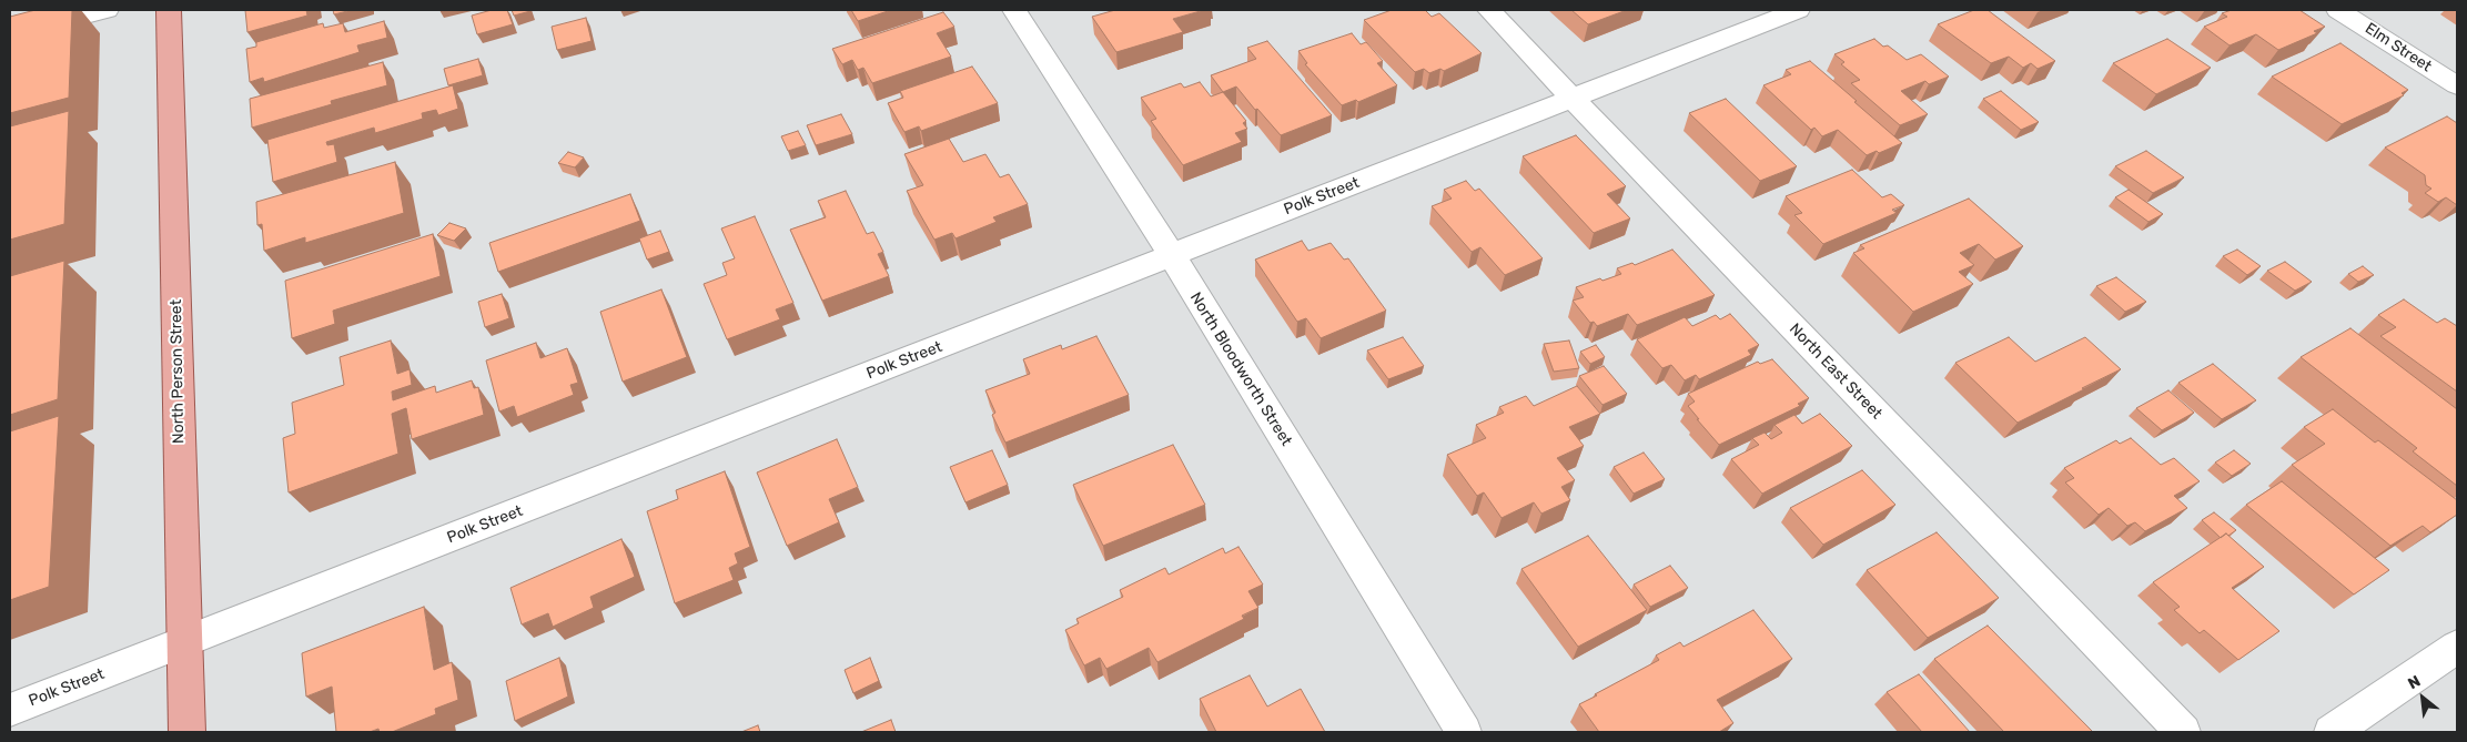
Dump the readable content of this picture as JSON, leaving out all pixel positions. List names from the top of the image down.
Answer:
{
  "streets": {
    "main road": ["North Person Street"],
    "street": [
      "Elm Street",
      "Polk Street",
      "North Bloodworth Street",
      "North East Street"
    ]
  },
  "crossings": [
    ["Polk Street", "North Bloodworth Street"],
    ["Polk Street", "North Person Street"],
    ["Polk Street", "North East Street"]
  ],
  "north": "top left"
}
